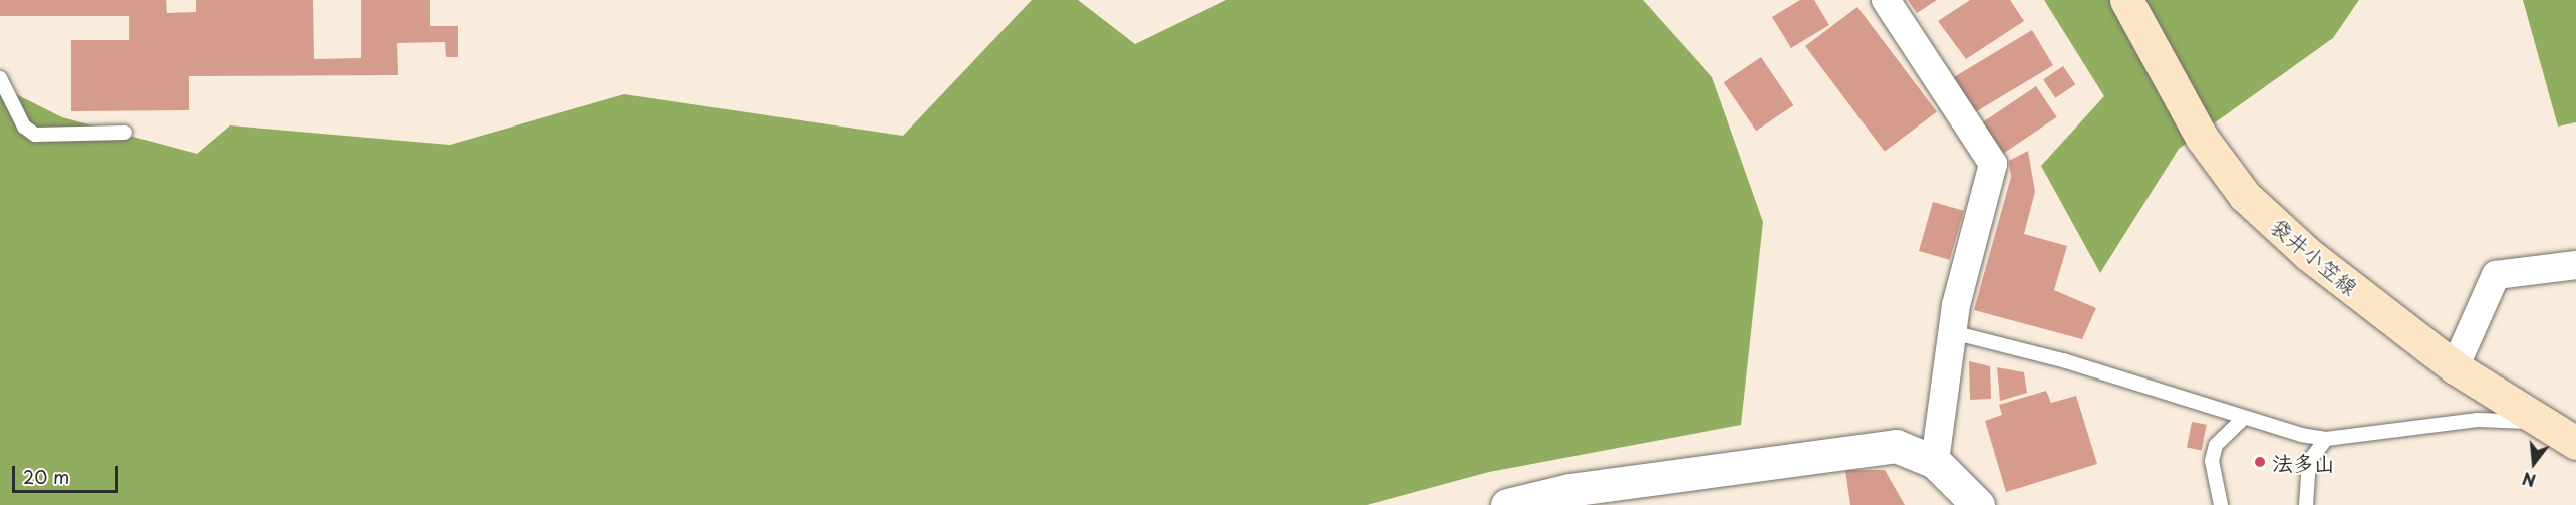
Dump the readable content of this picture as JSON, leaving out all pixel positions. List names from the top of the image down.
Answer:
{
  "streets": {
    "main road": ["袋井小笠線"]
  },
  "places": ["法多山"],
  "scale_bar": "20 m",
  "north": "bottom"
}
